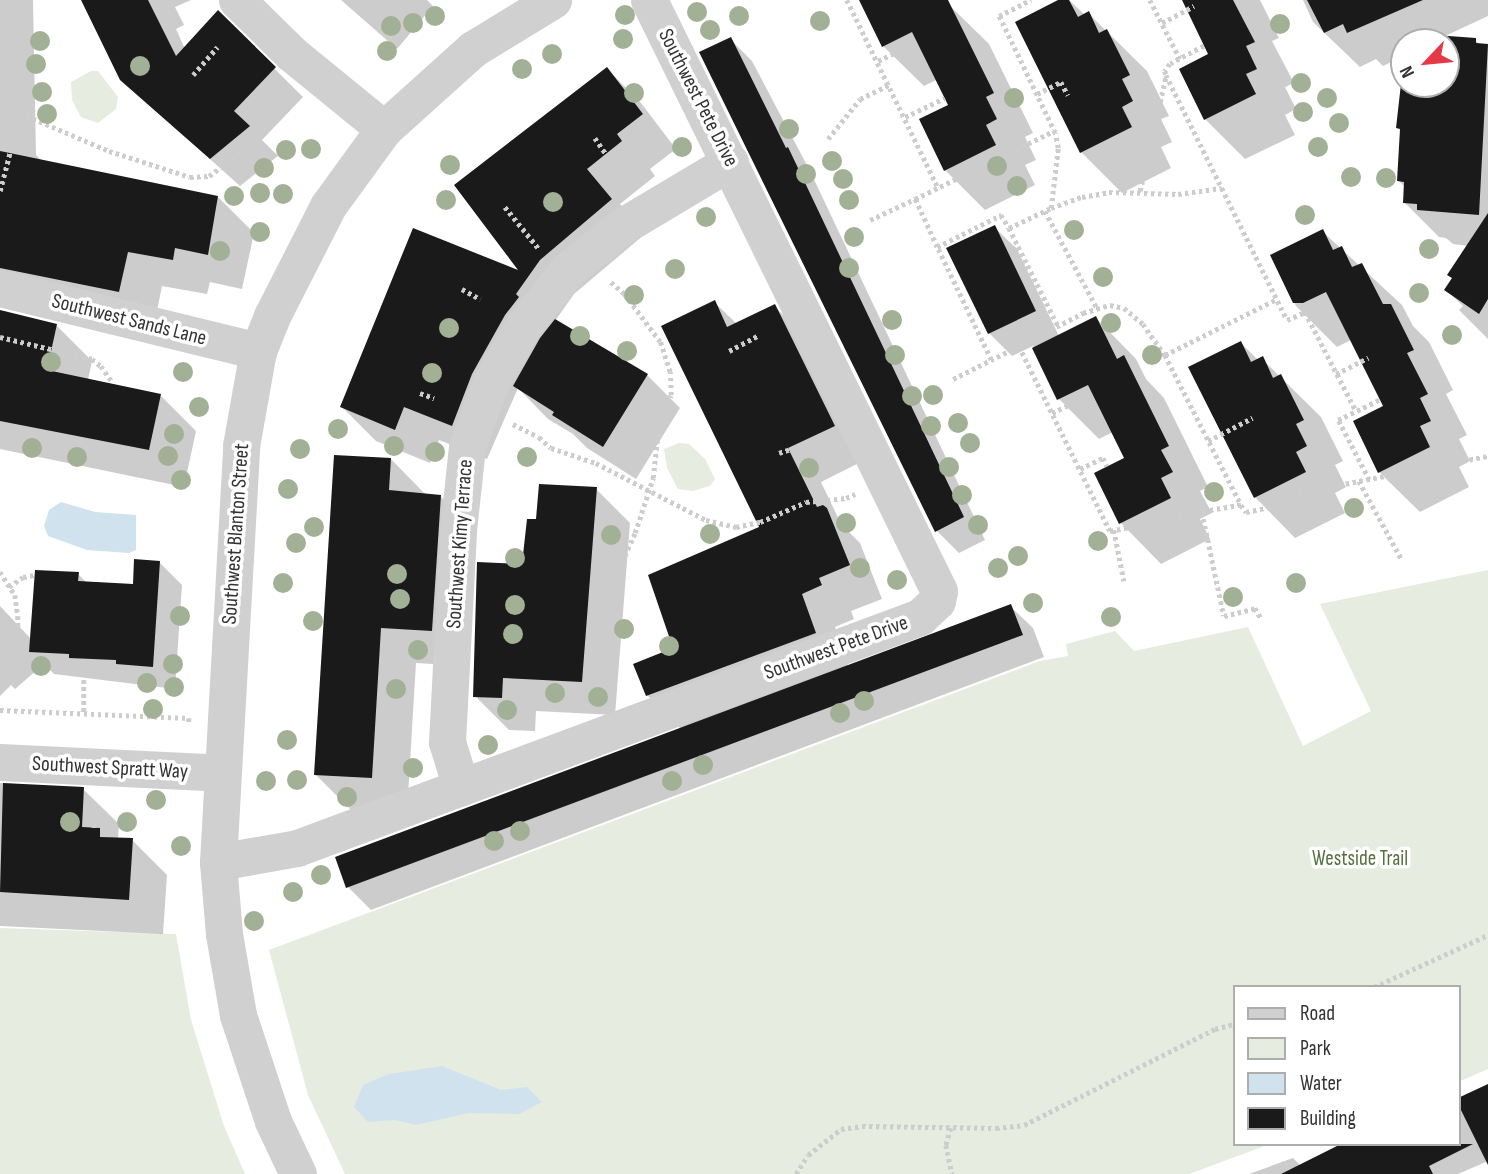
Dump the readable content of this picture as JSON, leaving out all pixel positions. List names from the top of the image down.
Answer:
{
  "streets": {
    "street": [
      "Southwest Pete Drive",
      "Southwest Sands Lane",
      "Southwest Blanton Street",
      "Southwest Kimy Terrace",
      "Southwest Spratt Way"
    ]
  },
  "crossings": [
    ["Southwest Pete Drive", "Southwest Blanton Street"],
    ["Southwest Pete Drive", "Southwest Kimy Terrace"],
    ["Southwest Sands Lane", "Southwest Blanton Street"],
    ["Southwest Blanton Street", "Southwest Spratt Way"]
  ],
  "parks": ["Westside Trail"],
  "legend": [
    "Road",
    "Park",
    "Water",
    "Building"
  ],
  "north": "bottom left"
}
